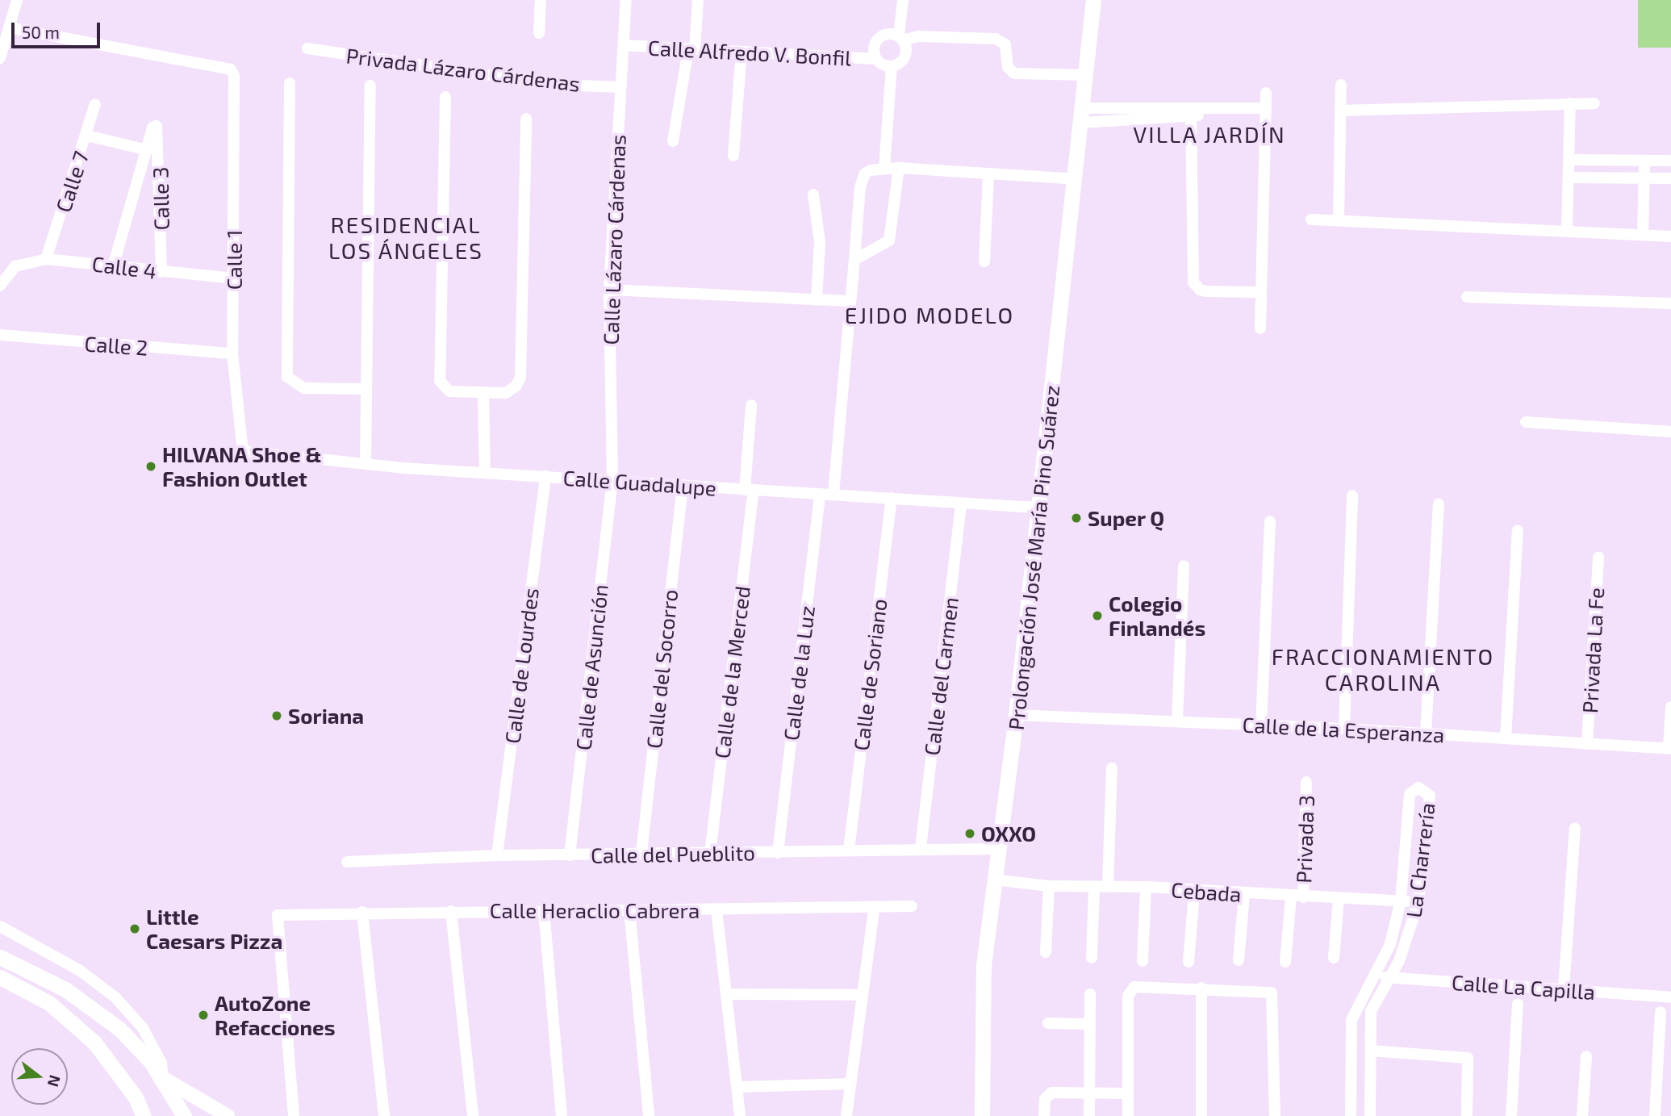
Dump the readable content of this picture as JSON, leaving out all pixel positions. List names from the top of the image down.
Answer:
{
  "streets": {
    "main road": ["Prolongación José María Pino Suárez"],
    "street": [
      "Calle Alfredo V. Bonfil",
      "Privada Lázaro Cárdenas",
      "Calle 7",
      "Calle 3",
      "Calle Lázaro Cárdenas",
      "Calle 1",
      "Calle 4",
      "Calle 2",
      "Calle Guadalupe",
      "Privada La Fe",
      "Calle de Lourdes",
      "Calle de Asunción",
      "Calle del Socorro",
      "Calle de la Merced",
      "Calle de la Luz",
      "Calle de Soriano",
      "Calle del Carmen",
      "Calle de la Esperanza",
      "Privada 3",
      "Calle del Pueblito",
      "La Charrería",
      "Cebada",
      "Calle Heraclio Cabrera",
      "Calle La Capilla"
    ]
  },
  "crossings": [
    ["Calle Alfredo V. Bonfil", "Calle Lázaro Cárdenas"],
    ["Privada Lázaro Cárdenas", "Calle Lázaro Cárdenas"],
    ["Calle 7", "Calle 4"],
    ["Calle 3", "Calle 4"],
    ["Calle Lázaro Cárdenas", "Calle Guadalupe"],
    ["Calle Lázaro Cárdenas", "Calle de Asunción"],
    ["Calle 1", "Calle 4"],
    ["Calle 1", "Calle 2"],
    ["Calle 1", "Calle Guadalupe"],
    ["Calle Guadalupe", "Prolongación José María Pino Suárez"],
    ["Calle Guadalupe", "Calle de Lourdes"],
    ["Calle Guadalupe", "Calle de Asunción"],
    ["Calle Guadalupe", "Calle del Socorro"],
    ["Calle Guadalupe", "Calle de la Merced"],
    ["Calle Guadalupe", "Calle de la Luz"],
    ["Calle Guadalupe", "Calle de Soriano"],
    ["Calle Guadalupe", "Calle del Carmen"],
    ["Prolongación José María Pino Suárez", "Calle de la Esperanza"],
    ["Prolongación José María Pino Suárez", "Calle del Pueblito"],
    ["Prolongación José María Pino Suárez", "Cebada"],
    ["Privada La Fe", "Calle de la Esperanza"],
    ["Calle de Lourdes", "Calle del Pueblito"],
    ["Calle de Asunción", "Calle del Pueblito"],
    ["Calle del Socorro", "Calle del Pueblito"],
    ["Calle de la Merced", "Calle del Pueblito"],
    ["Calle de la Luz", "Calle del Pueblito"],
    ["Calle de Soriano", "Calle del Pueblito"],
    ["Calle del Carmen", "Calle del Pueblito"],
    ["Privada 3", "Cebada"],
    ["La Charrería", "Cebada"],
    ["La Charrería", "Calle La Capilla"]
  ],
  "districts": [
    "VILLA JARDÍN",
    "RESIDENCIAL LOS ÁNGELES",
    "EJIDO MODELO",
    "FRACCIONAMIENTO CAROLINA"
  ],
  "places": [
    "HILVANA Shoe & Fashion Outlet",
    "Super Q",
    "Colegio Finlandés",
    "Soriana",
    "OXXO",
    "Little Caesars Pizza",
    "AutoZone Refacciones"
  ],
  "scale_bar": "50 m",
  "north": "right"
}
